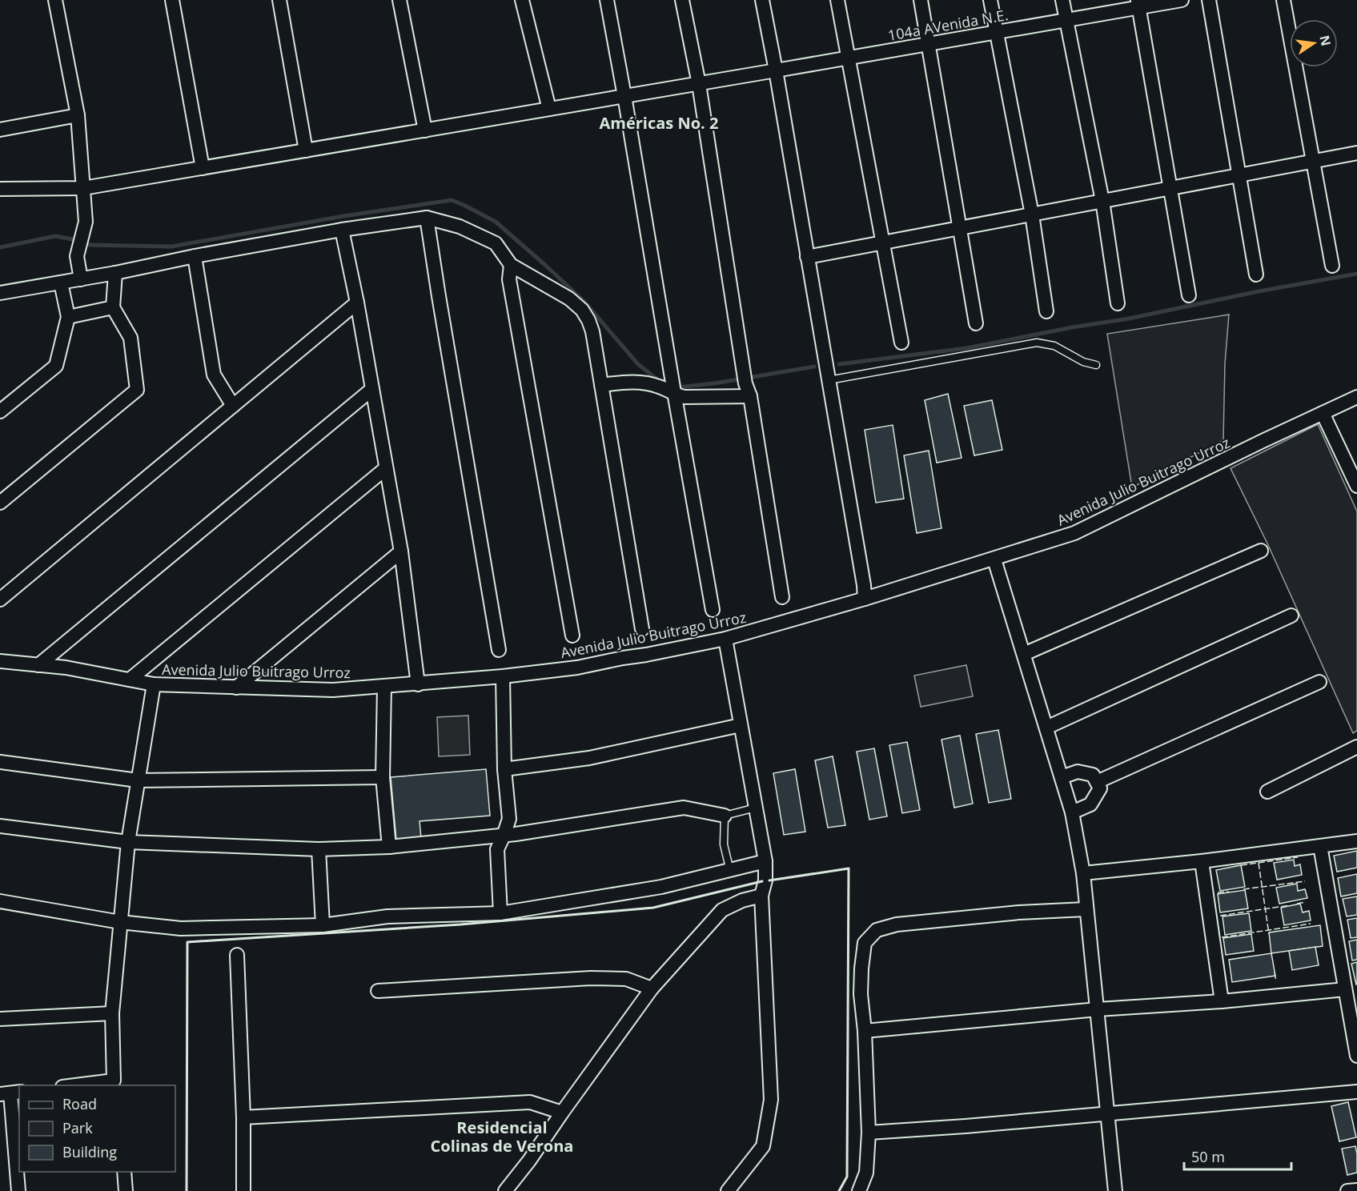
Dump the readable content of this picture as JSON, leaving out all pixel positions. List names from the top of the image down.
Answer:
{
  "streets": {
    "street": ["104a AVenida N.E.", "Avenida Julio Buitrago Urroz"]
  },
  "districts": ["Américas No. 2", "Residencial Colinas de Verona"],
  "legend": ["Road", "Park", "Building"],
  "scale_bar": "50 m",
  "north": "right"
}
